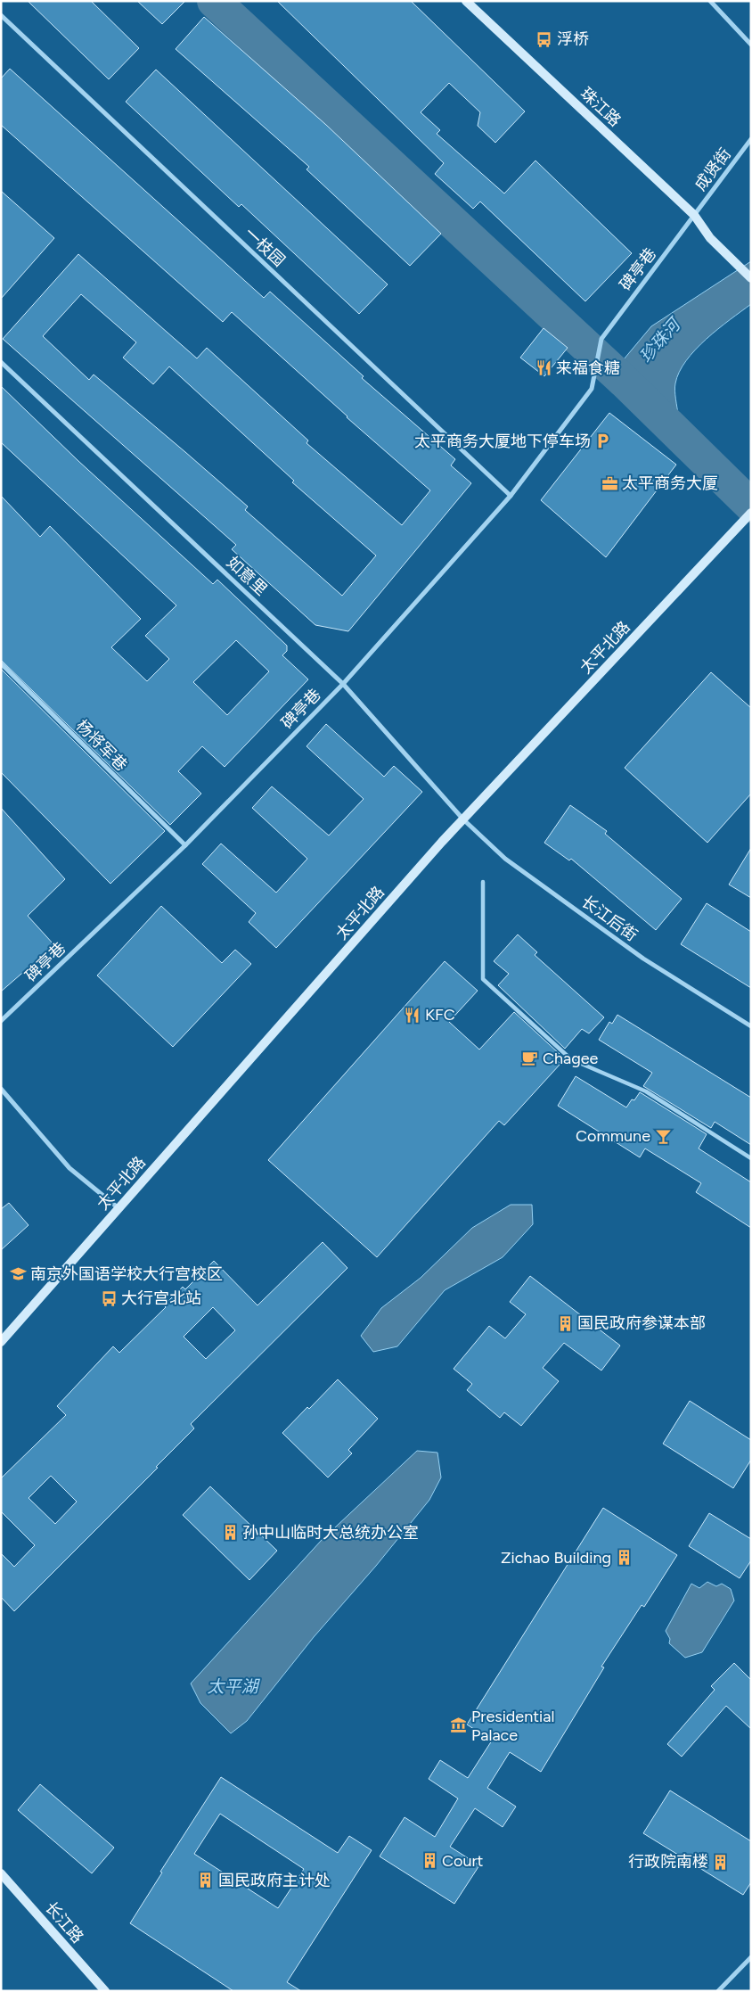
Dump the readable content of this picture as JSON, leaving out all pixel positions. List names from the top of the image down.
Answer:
{
  "streets": {
    "main road": ["珠江路", "太平北路", "长江路"],
    "street": [
      "成贤街",
      "一枝园",
      "碑亭巷",
      "如意里",
      "杨将军巷",
      "长江后街"
    ]
  },
  "crossings": [
    ["珠江路", "成贤街"],
    ["珠江路", "碑亭巷"],
    ["成贤街", "碑亭巷"],
    ["一枝园", "碑亭巷"],
    ["碑亭巷", "如意里"],
    ["碑亭巷", "杨将军巷"],
    ["如意里", "太平北路"],
    ["如意里", "长江后街"],
    ["太平北路", "长江后街"]
  ],
  "water": ["珍珠河", "太平湖"],
  "places": {
    "bus stop": ["浮桥", "大行宫北站"],
    "restaurant": ["来福食糖", "KFC"],
    "parking": ["太平商务大厦地下停车场"],
    "office": ["太平商务大厦"],
    "cafe": ["Chagee"],
    "bar": ["Commune"],
    "school or university": ["南京外国语学校大行宫校区"],
    "building": [
      "国民政府参谋本部",
      "孙中山临时大总统办公室",
      "Zichao Building",
      "Court",
      "行政院南楼",
      "国民政府主计处"
    ],
    "museum": ["Presidential Palace"]
  }
}
